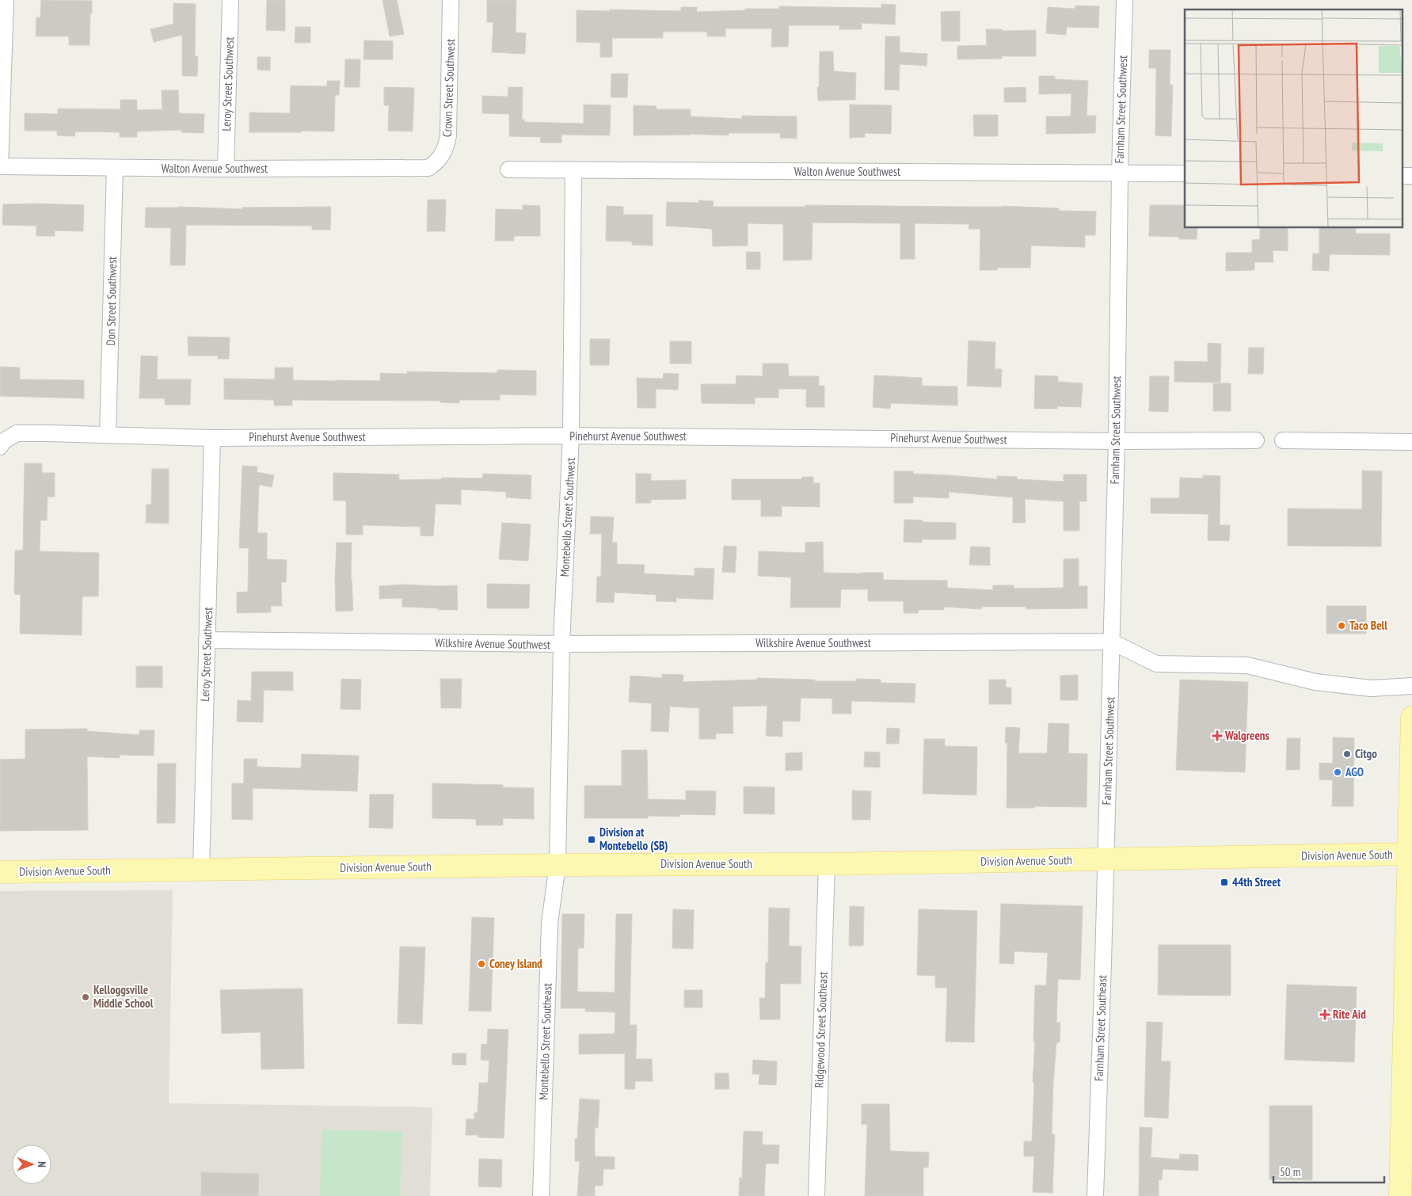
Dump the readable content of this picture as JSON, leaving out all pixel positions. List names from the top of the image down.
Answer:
{
  "streets": {
    "main road": ["Division Avenue South"],
    "street": [
      "Leroy Street Southwest",
      "Crown Street Southwest",
      "Farnham Street Southwest",
      "Walton Avenue Southwest",
      "Don Street Southwest",
      "Pinehurst Avenue Southwest",
      "Montebello Street Southwest",
      "Wilkshire Avenue Southwest",
      "Farnham Street Southeast",
      "Ridgewood Street Southeast",
      "Montebello Street Southeast"
    ]
  },
  "crossings": [
    ["Leroy Street Southwest", "Walton Avenue Southwest"],
    ["Leroy Street Southwest", "Pinehurst Avenue Southwest"],
    ["Leroy Street Southwest", "Wilkshire Avenue Southwest"],
    ["Leroy Street Southwest", "Division Avenue South"],
    ["Crown Street Southwest", "Walton Avenue Southwest"],
    ["Farnham Street Southwest", "Walton Avenue Southwest"],
    ["Farnham Street Southwest", "Pinehurst Avenue Southwest"],
    ["Farnham Street Southwest", "Wilkshire Avenue Southwest"],
    ["Farnham Street Southwest", "Division Avenue South"],
    ["Farnham Street Southwest", "Farnham Street Southeast"],
    ["Walton Avenue Southwest", "Don Street Southwest"],
    ["Walton Avenue Southwest", "Montebello Street Southwest"],
    ["Don Street Southwest", "Pinehurst Avenue Southwest"],
    ["Pinehurst Avenue Southwest", "Montebello Street Southwest"],
    ["Montebello Street Southwest", "Wilkshire Avenue Southwest"],
    ["Montebello Street Southwest", "Division Avenue South"],
    ["Montebello Street Southwest", "Montebello Street Southeast"],
    ["Division Avenue South", "Farnham Street Southeast"],
    ["Division Avenue South", "Ridgewood Street Southeast"],
    ["Division Avenue South", "Montebello Street Southeast"]
  ],
  "places": {
    "other": [
      "Taco Bell",
      "Citgo",
      "AGO",
      "Coney Island",
      "Kelloggsville Middle School"
    ],
    "health": ["Walgreens", "Rite Aid"],
    "transit": ["Division at Montebello (SB)", "44th Street"]
  },
  "scale_bar": "50 m",
  "north": "right"
}
